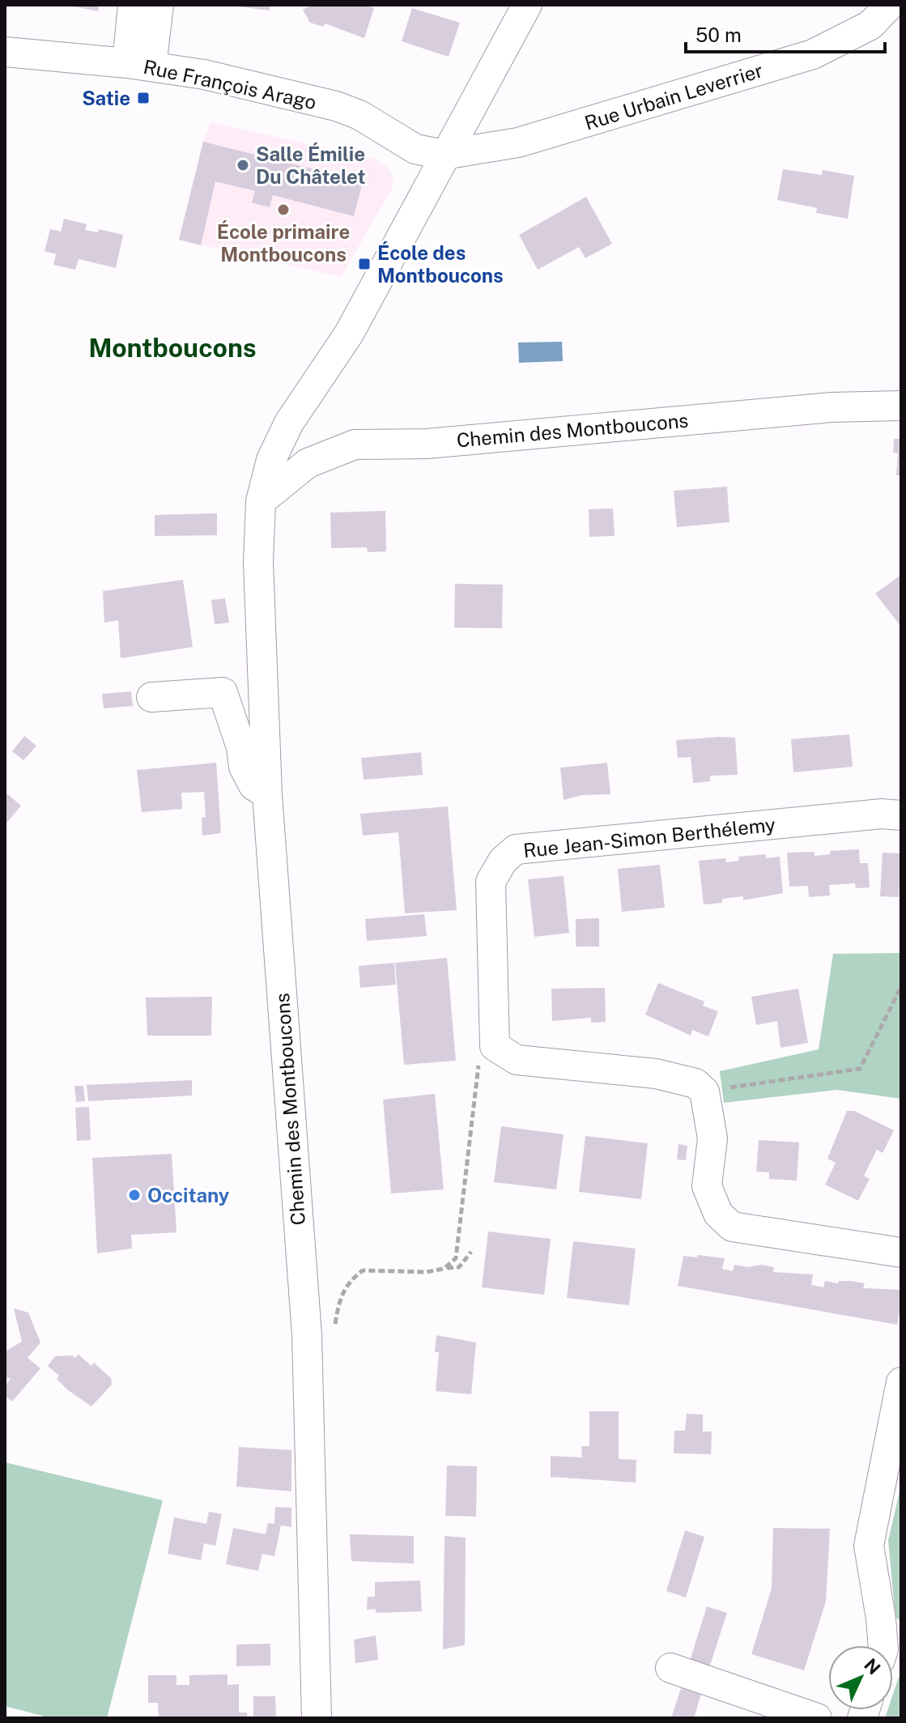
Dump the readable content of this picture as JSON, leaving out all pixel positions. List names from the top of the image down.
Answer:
{
  "streets": {
    "street": [
      "Rue François Arago",
      "Rue Urbain Leverrier",
      "Chemin des Montboucons",
      "Rue Jean-Simon Berthélemy"
    ]
  },
  "crossings": [
    ["Rue François Arago", "Rue Urbain Leverrier"],
    ["Rue François Arago", "Chemin des Montboucons"],
    ["Rue Urbain Leverrier", "Chemin des Montboucons"]
  ],
  "districts": ["Montboucons"],
  "places": {
    "transit": ["Satie", "École des Montboucons"],
    "other": ["Salle Émilie Du Châtelet", "École primaire Montboucons", "Occitany"]
  },
  "scale_bar": "50 m",
  "north": "top right"
}
